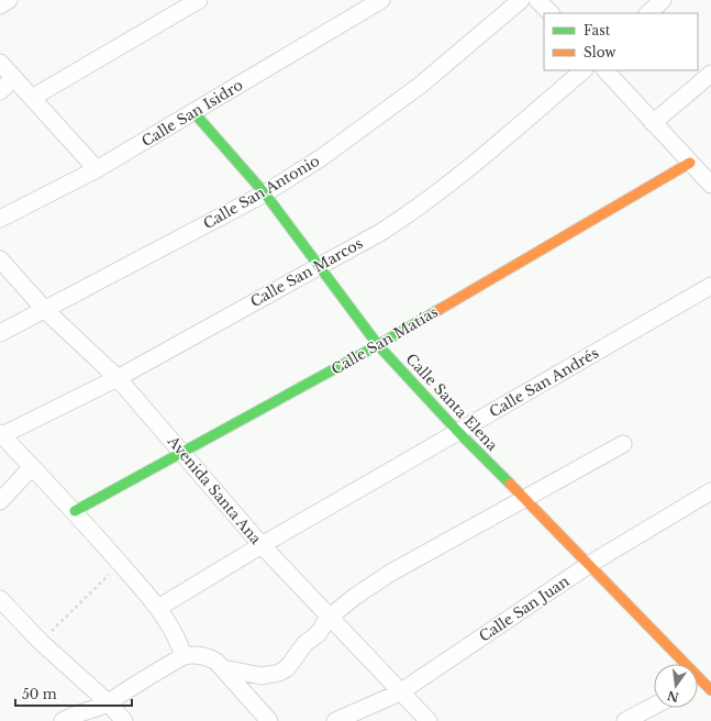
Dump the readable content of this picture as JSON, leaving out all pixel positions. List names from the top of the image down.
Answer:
{
  "streets": {
    "street": [
      "Calle San Isidro",
      "Calle San Antonio",
      "Calle San Marcos",
      "Calle San Matías",
      "Calle San Andrés",
      "Calle Santa Elena",
      "Avenida Santa Ana",
      "Calle San Juan"
    ]
  },
  "crossings": [
    ["Calle San Isidro", "Calle Santa Elena"],
    ["Calle San Antonio", "Calle Santa Elena"],
    ["Calle San Antonio", "Avenida Santa Ana"],
    ["Calle San Marcos", "Calle Santa Elena"],
    ["Calle San Marcos", "Avenida Santa Ana"],
    ["Calle San Matías", "Calle Santa Elena"],
    ["Calle San Matías", "Avenida Santa Ana"],
    ["Calle San Andrés", "Calle Santa Elena"],
    ["Calle San Andrés", "Avenida Santa Ana"],
    ["Calle Santa Elena", "Calle San Juan"],
    ["Avenida Santa Ana", "Calle San Juan"]
  ],
  "legend": ["Fast", "Slow"],
  "scale_bar": "50 m",
  "north": "bottom"
}
